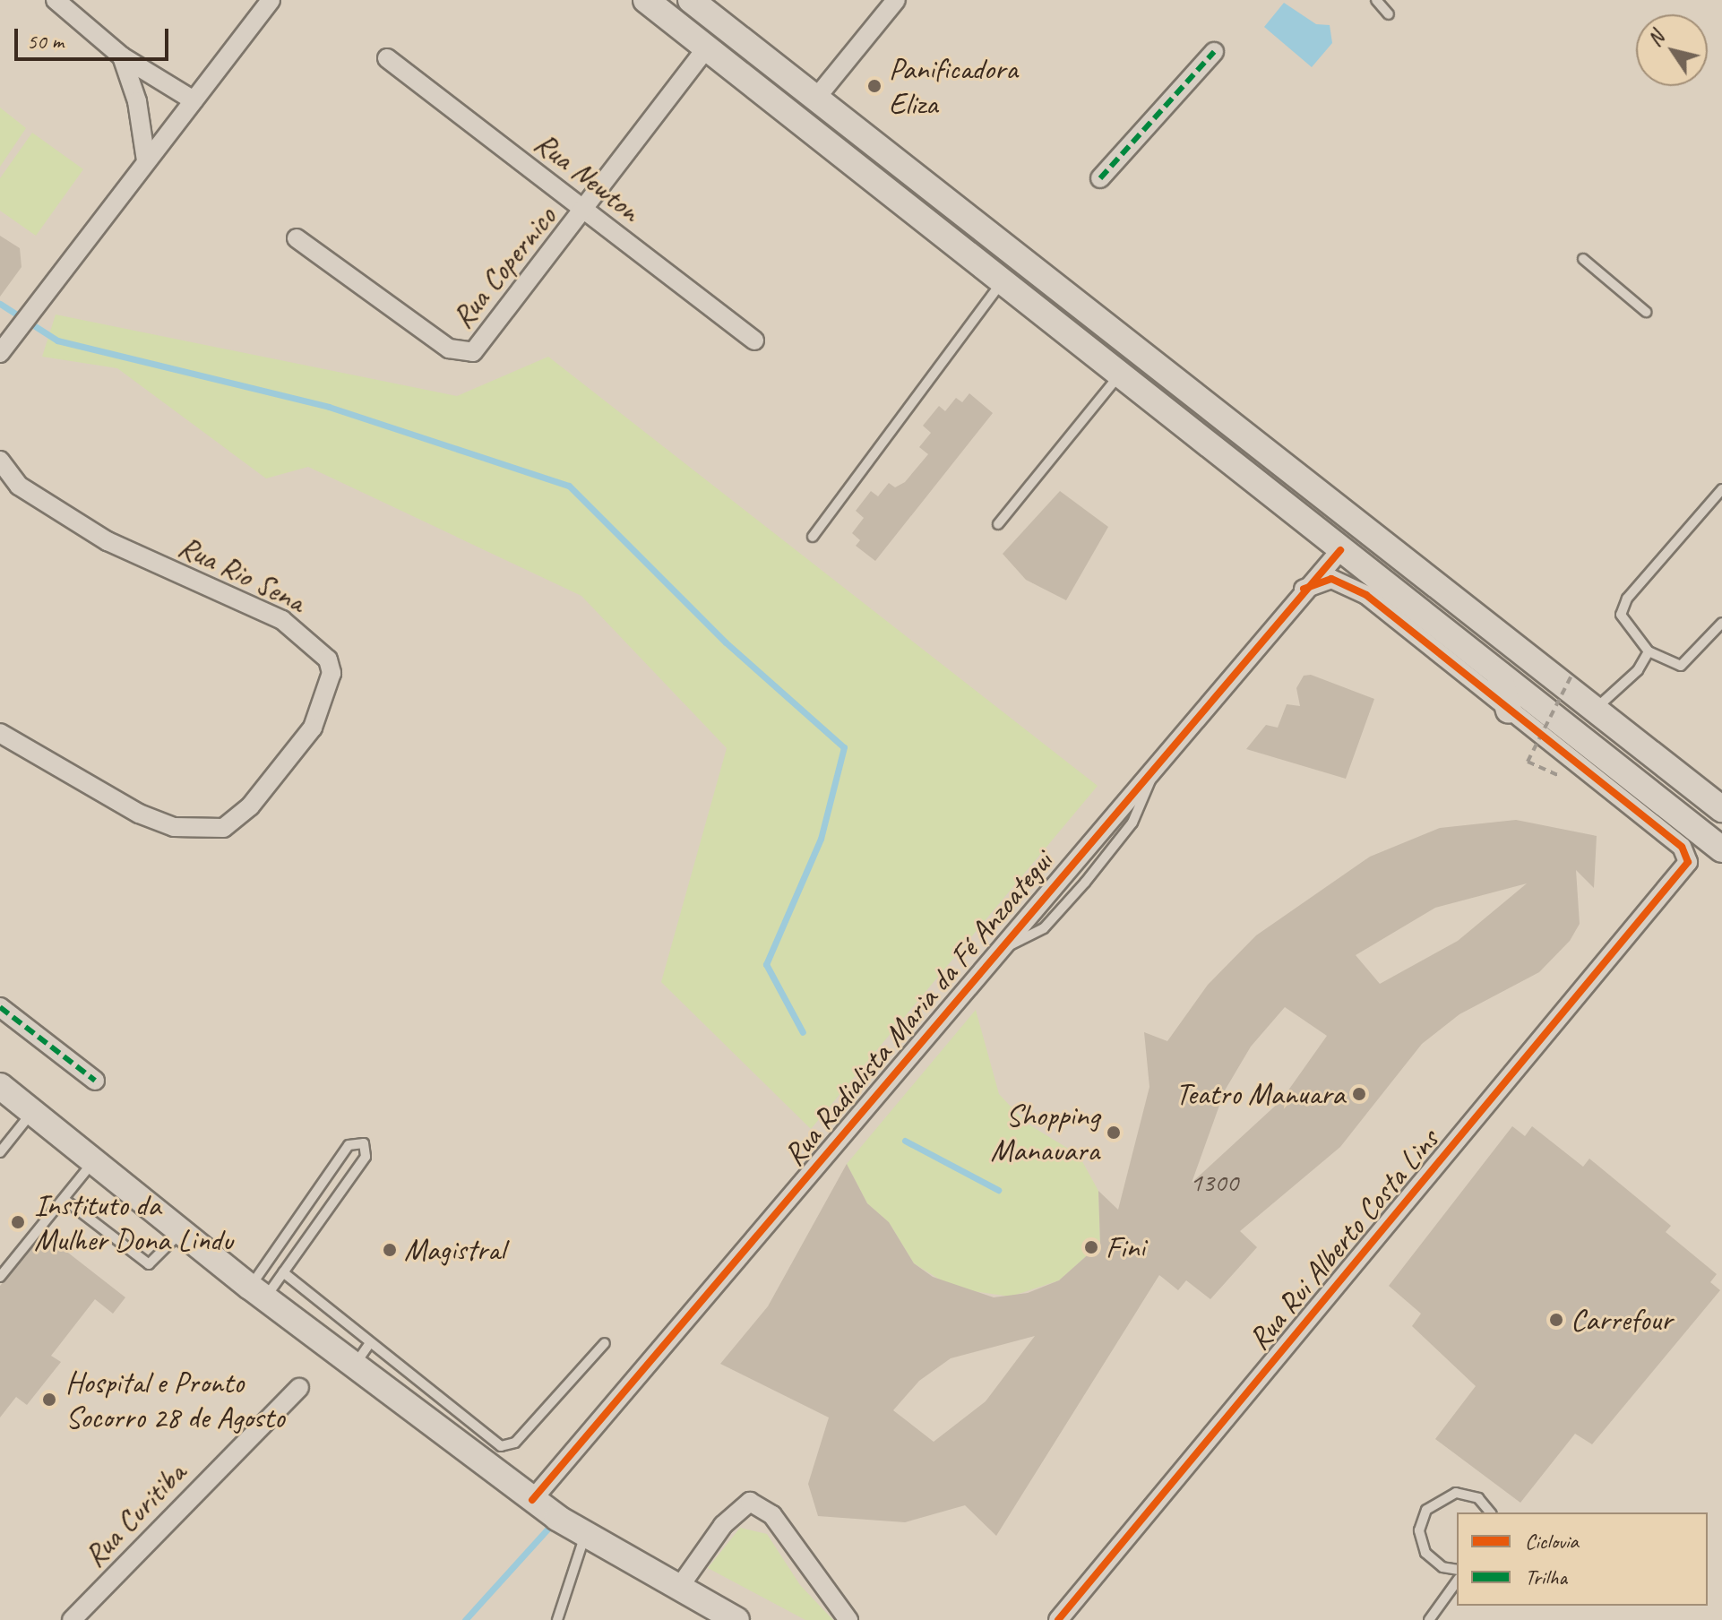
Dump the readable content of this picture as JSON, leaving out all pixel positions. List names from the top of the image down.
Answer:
{
  "streets": {
    "street": [
      "Rua Newton",
      "Rua Copernico",
      "Rua Rio Sena",
      "Rua Radialista Maria da Fé Anzoategui",
      "Rua Rui Alberto Costa Lins",
      "Rua Curitiba"
    ]
  },
  "crossings": [
    ["Rua Newton", "Rua Copernico"],
    ["Rua Radialista Maria da Fé Anzoategui", "Rua Rui Alberto Costa Lins"]
  ],
  "places": [
    "Panificadora Eliza",
    "Teatro Manuara",
    "Shopping Manauara",
    "Instituto da Mulher Dona Lindu",
    "Fini",
    "Magistral",
    "Carrefour",
    "Hospital e Pronto Socorro 28 de Agosto"
  ],
  "house_numbers": ["1300"],
  "legend": ["Ciclovia", "Trilha"],
  "scale_bar": "50 m",
  "north": "top left"
}
